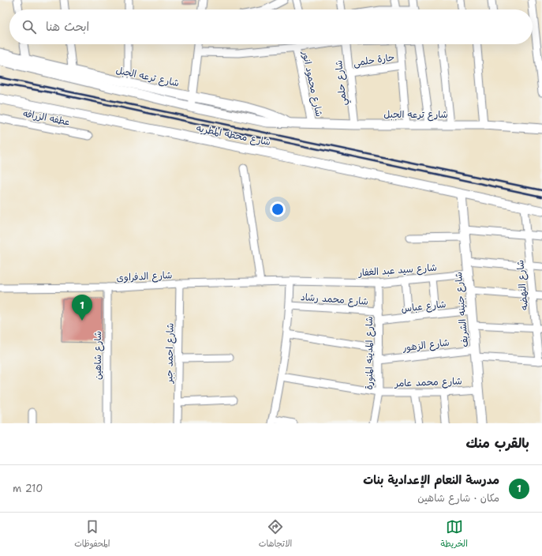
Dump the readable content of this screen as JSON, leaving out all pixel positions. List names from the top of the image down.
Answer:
{
  "streets": {
    "street": [
      "حارة حلمى",
      "شارع ترعه الجبل",
      "شارع حلمي",
      "شارع محمود انور",
      "عطفه الزرافه",
      "شارع محطه المطريه",
      "شارع سيد عبد الغفار",
      "شارع الدفراوى",
      "شارع النهضه",
      "شارع محمد رشاد",
      "شارع عباس",
      "شارع جنينه الشريف",
      "شارع الزهور",
      "شارع احمد جبر",
      "شارع المدينه المنورة",
      "شارع شاهين",
      "شارع محمد عامر"
    ]
  },
  "crossings": [
    ["حارة حلمى", "شارع حلمي"],
    ["شارع ترعه الجبل", "شارع حلمي"],
    ["شارع ترعه الجبل", "شارع محمود انور"],
    ["شارع محطه المطريه", "شارع النهضه"],
    ["شارع محطه المطريه", "شارع جنينه الشريف"],
    ["شارع سيد عبد الغفار", "شارع الدفراوى"],
    ["شارع سيد عبد الغفار", "شارع جنينه الشريف"],
    ["شارع سيد عبد الغفار", "شارع المدينه المنورة"],
    ["شارع الدفراوى", "شارع احمد جبر"],
    ["شارع الدفراوى", "شارع شاهين"],
    ["شارع النهضه", "شارع الزهور"],
    ["شارع محمد رشاد", "شارع المدينه المنورة"],
    ["شارع عباس", "شارع جنينه الشريف"],
    ["شارع عباس", "شارع المدينه المنورة"],
    ["شارع جنينه الشريف", "شارع الزهور"],
    ["شارع جنينه الشريف", "شارع محمد عامر"],
    ["شارع الزهور", "شارع المدينه المنورة"],
    ["شارع المدينه المنورة", "شارع محمد عامر"]
  ],
  "page": {
    "search": "ابحث هنا",
    "pins": "1",
    "heading": "بالقرب منك",
    "list": [
      {
        "mark": "1",
        "name": "مدرسة النعام الإعدادية بنات",
        "note": "مكان · شارع شاهين",
        "value": "210 m"
      }
    ],
    "nav": ["الخريطة", "الاتجاهات", "المحفوظات"]
  }
}
